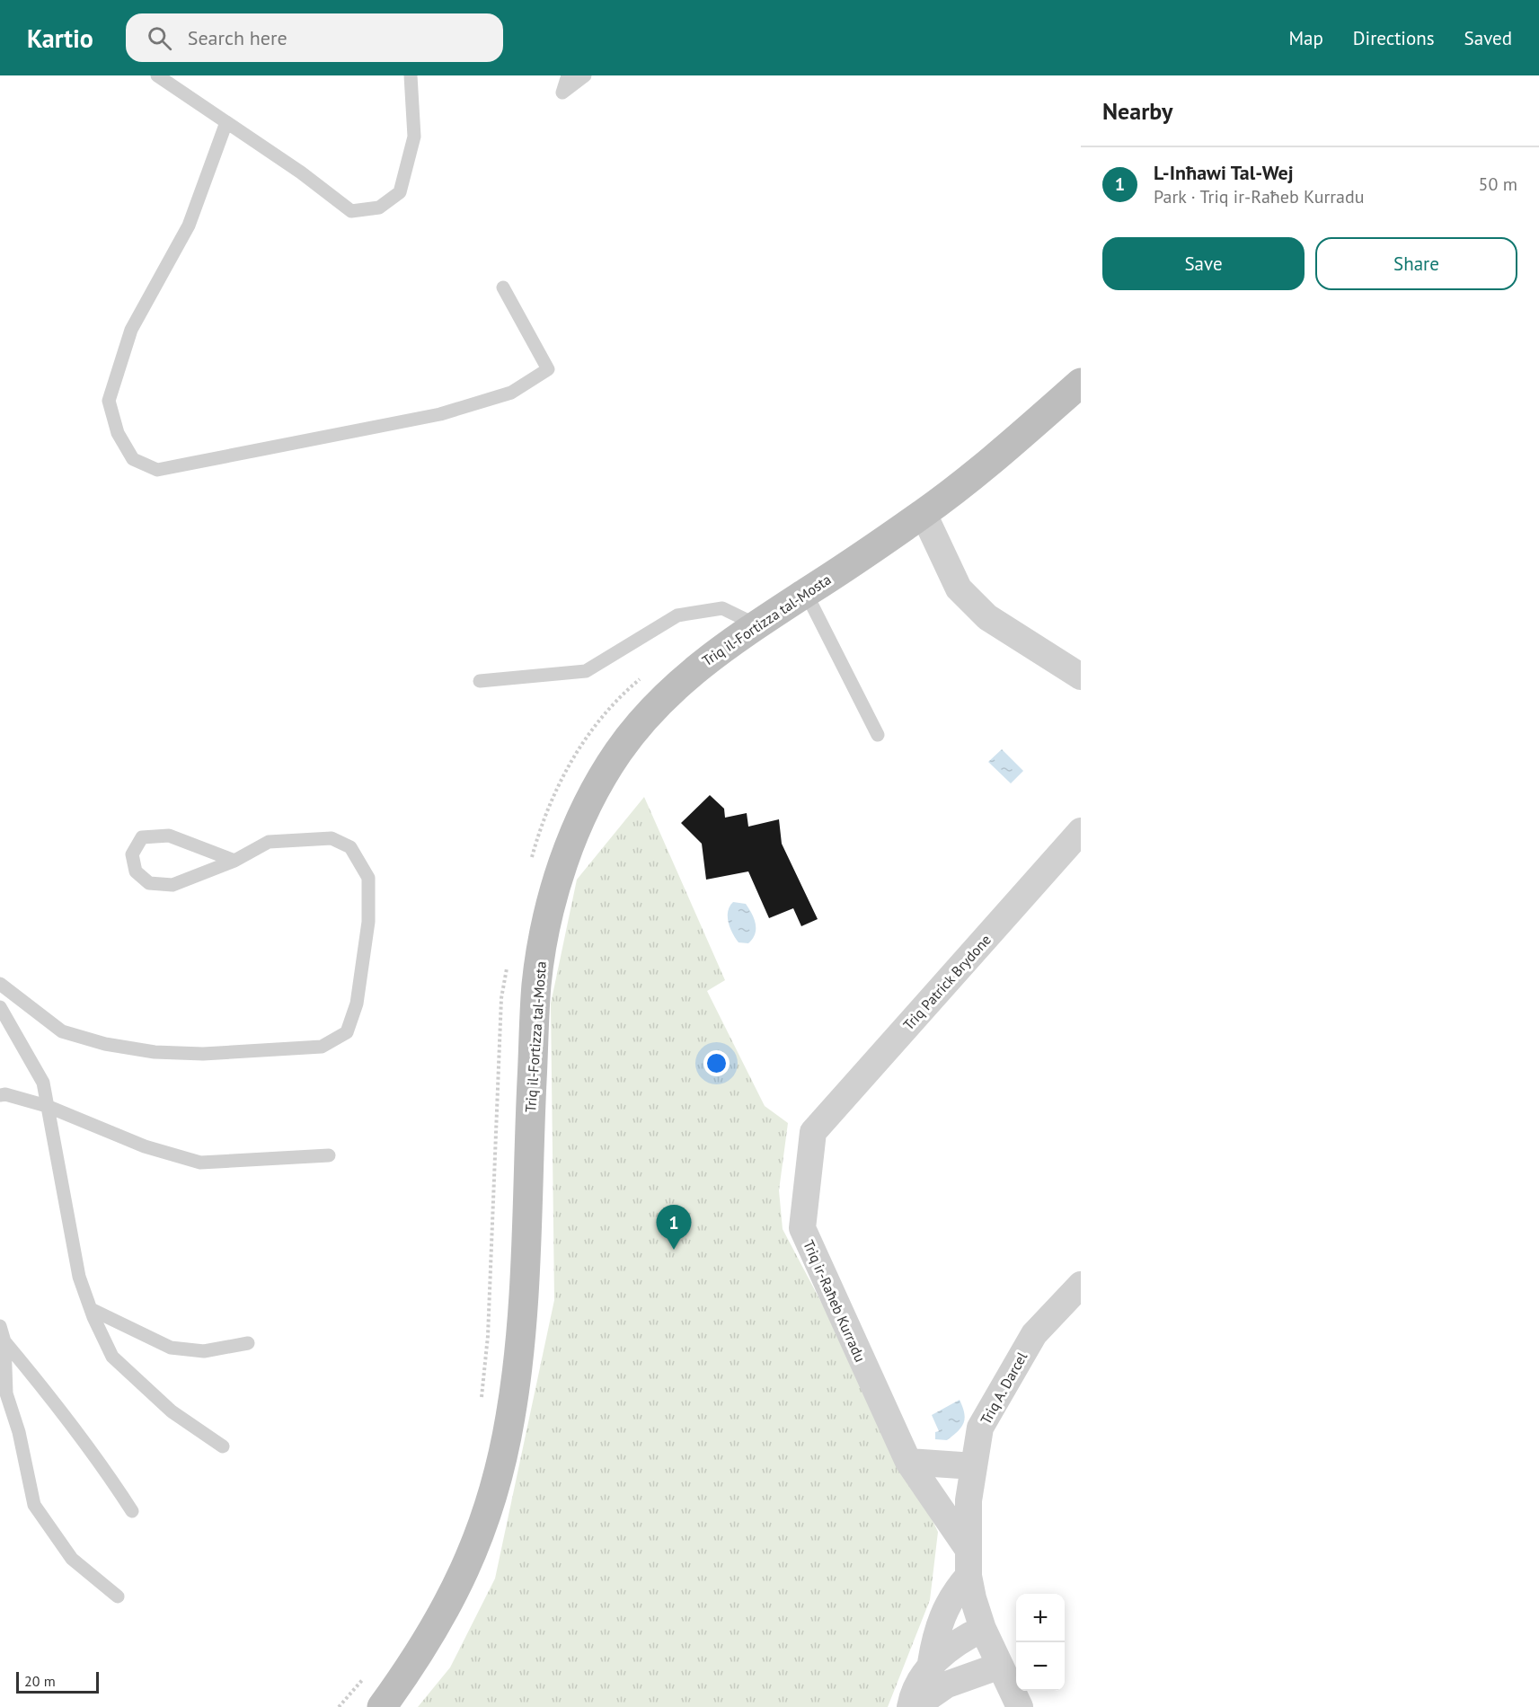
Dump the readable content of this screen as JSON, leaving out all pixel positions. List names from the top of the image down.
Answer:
{
  "streets": {
    "main road": ["Triq il-Fortizza tal-Mosta"],
    "street": ["Triq Patrick Brydone", "Triq ir-Raħeb Kurradu", "Triq A. Darcel"]
  },
  "crossings": [
    ["Triq Patrick Brydone", "Triq ir-Raħeb Kurradu"],
    ["Triq ir-Raħeb Kurradu", "Triq A. Darcel"]
  ],
  "scale_bar": "20 m",
  "page": {
    "header": "Kartio",
    "search": "Search here",
    "nav": ["Map", "Directions", "Saved"],
    "heading": "Nearby",
    "list": [
      {
        "mark": "1",
        "name": "L-Inħawi Tal-Wej",
        "note": "Park · Triq ir-Raħeb Kurradu",
        "value": "50 m"
      }
    ],
    "buttons": ["Save", "Share"],
    "pins": "1",
    "map_buttons": ["+", "−"],
    "scale": "20 m"
  }
}
